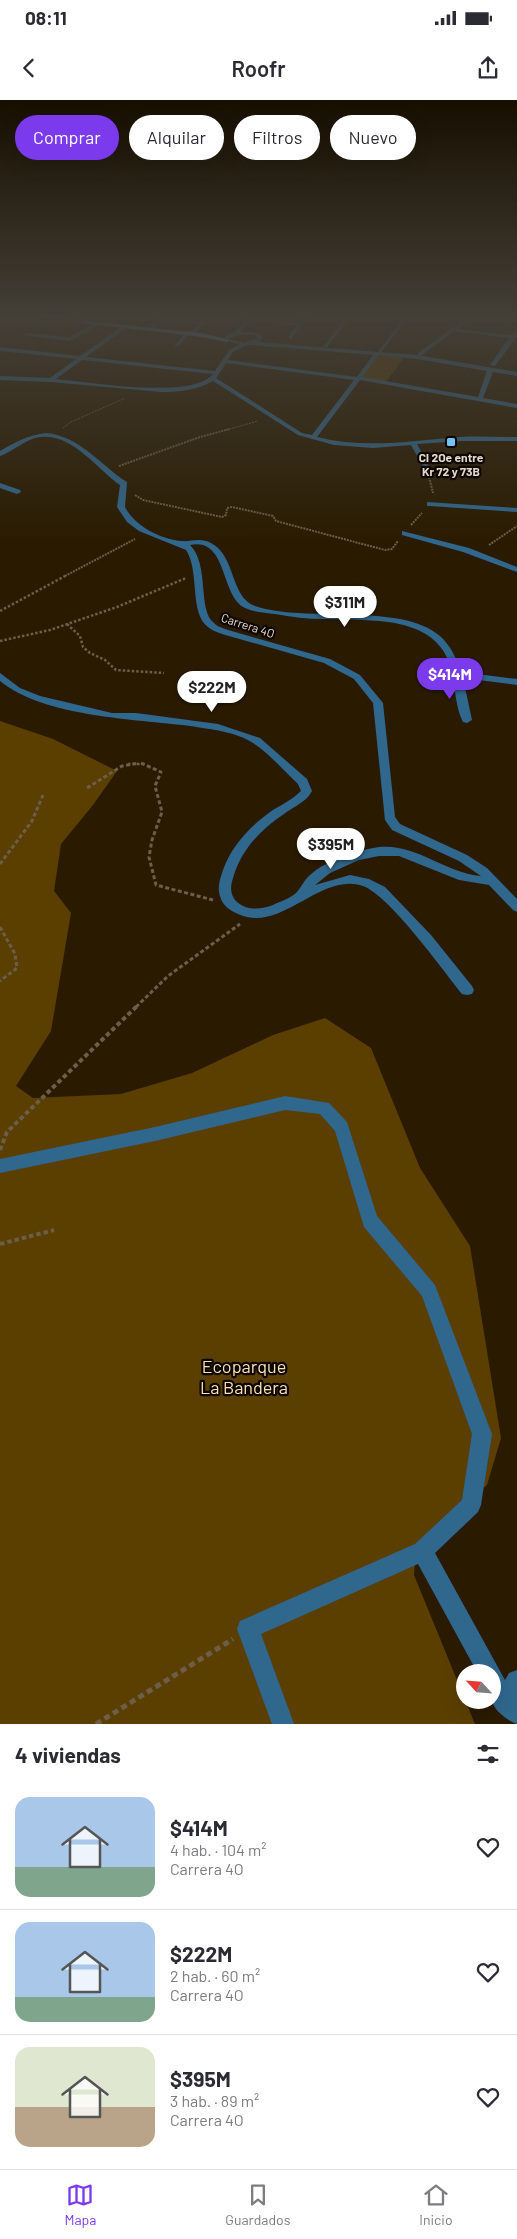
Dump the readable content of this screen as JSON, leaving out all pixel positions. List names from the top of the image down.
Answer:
{
  "streets": {
    "street": ["Carrera 4O"]
  },
  "parks": ["Ecoparque La Bandera"],
  "places": {
    "transit": ["Cl 2Oe entre Kr 72 y 73B"]
  },
  "north": "top left",
  "page": {
    "status": "08:11",
    "header": "Roofr",
    "chip": [
      "Comprar",
      "Alquilar",
      "Filtros",
      "Nuevo"
    ],
    "price": [
      "$311M",
      "$414M",
      "$222M",
      "$395M"
    ],
    "heading": "4 viviendas",
    "list": [
      {
        "name": "$414M",
        "note": "4 hab. · 104 m² · Carrera 4O"
      },
      {
        "name": "$222M",
        "note": "2 hab. · 60 m² · Carrera 4O"
      },
      {
        "name": "$395M",
        "note": "3 hab. · 89 m² · Carrera 4O"
      }
    ],
    "tabs": ["Mapa", "Guardados", "Inicio"]
  }
}
